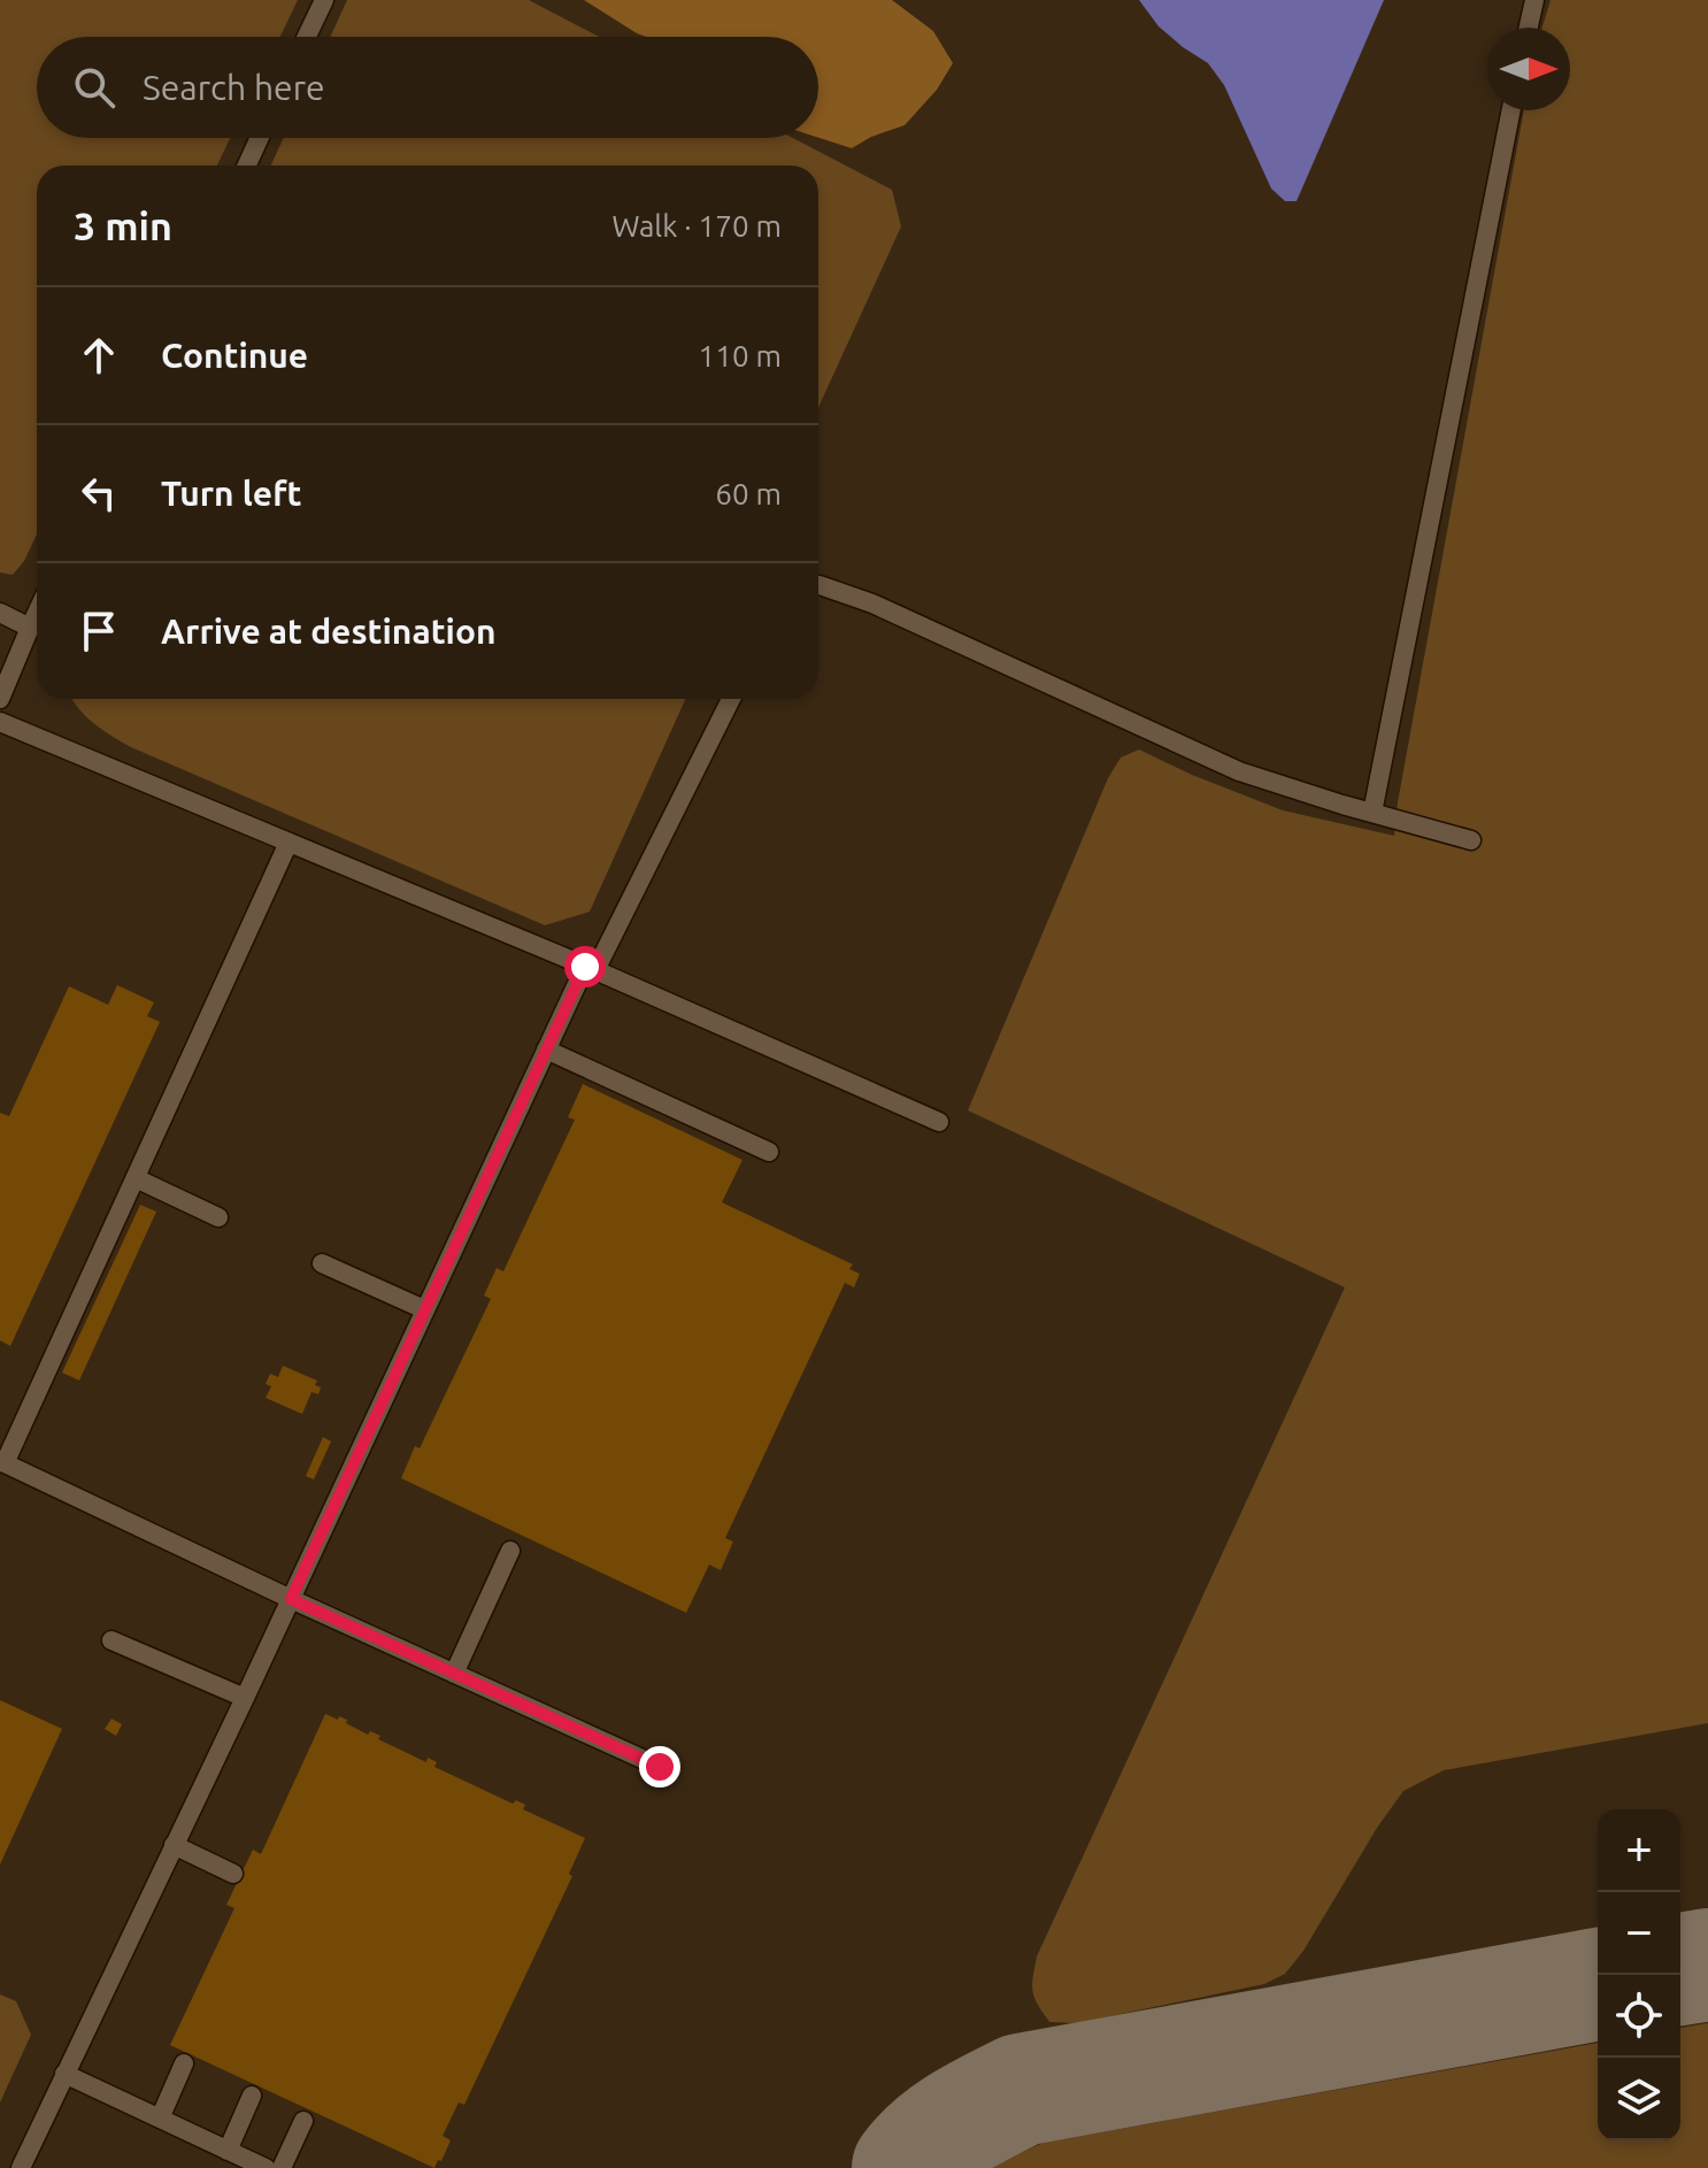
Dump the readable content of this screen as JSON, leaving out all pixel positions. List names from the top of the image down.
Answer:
{
  "north": "right",
  "page": {
    "search": "Search here",
    "heading": ["3 min", "Walk · 170 m"],
    "list": [
      ["Continue", "110 m"],
      ["Turn left", "60 m"],
      "Arrive at destination"
    ],
    "map_buttons": ["+", "−"]
  }
}
